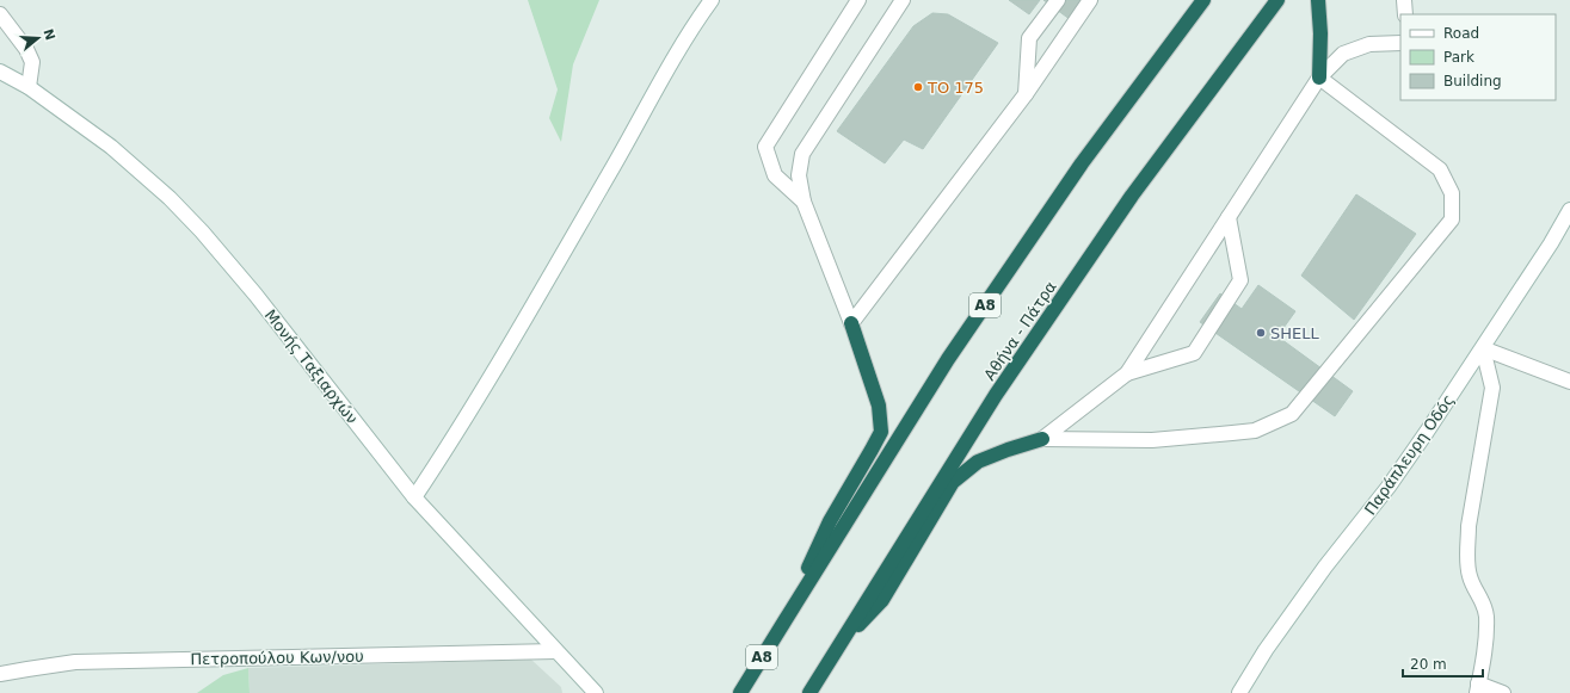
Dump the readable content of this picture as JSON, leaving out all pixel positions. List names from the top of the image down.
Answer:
{
  "streets": {
    "highway": ["Α8", "Αθήνα - Πάτρα"],
    "street": ["Μονής Ταξιαρχών", "Παράπλευρη Οδός", "Πετροπούλου Κων/νου"]
  },
  "crossings": [
    ["Μονής Ταξιαρχών", "Πετροπούλου Κων/νου"]
  ],
  "places": ["TO 175", "SHELL"],
  "legend": ["Road", "Park", "Building"],
  "scale_bar": "20 m",
  "north": "right"
}
